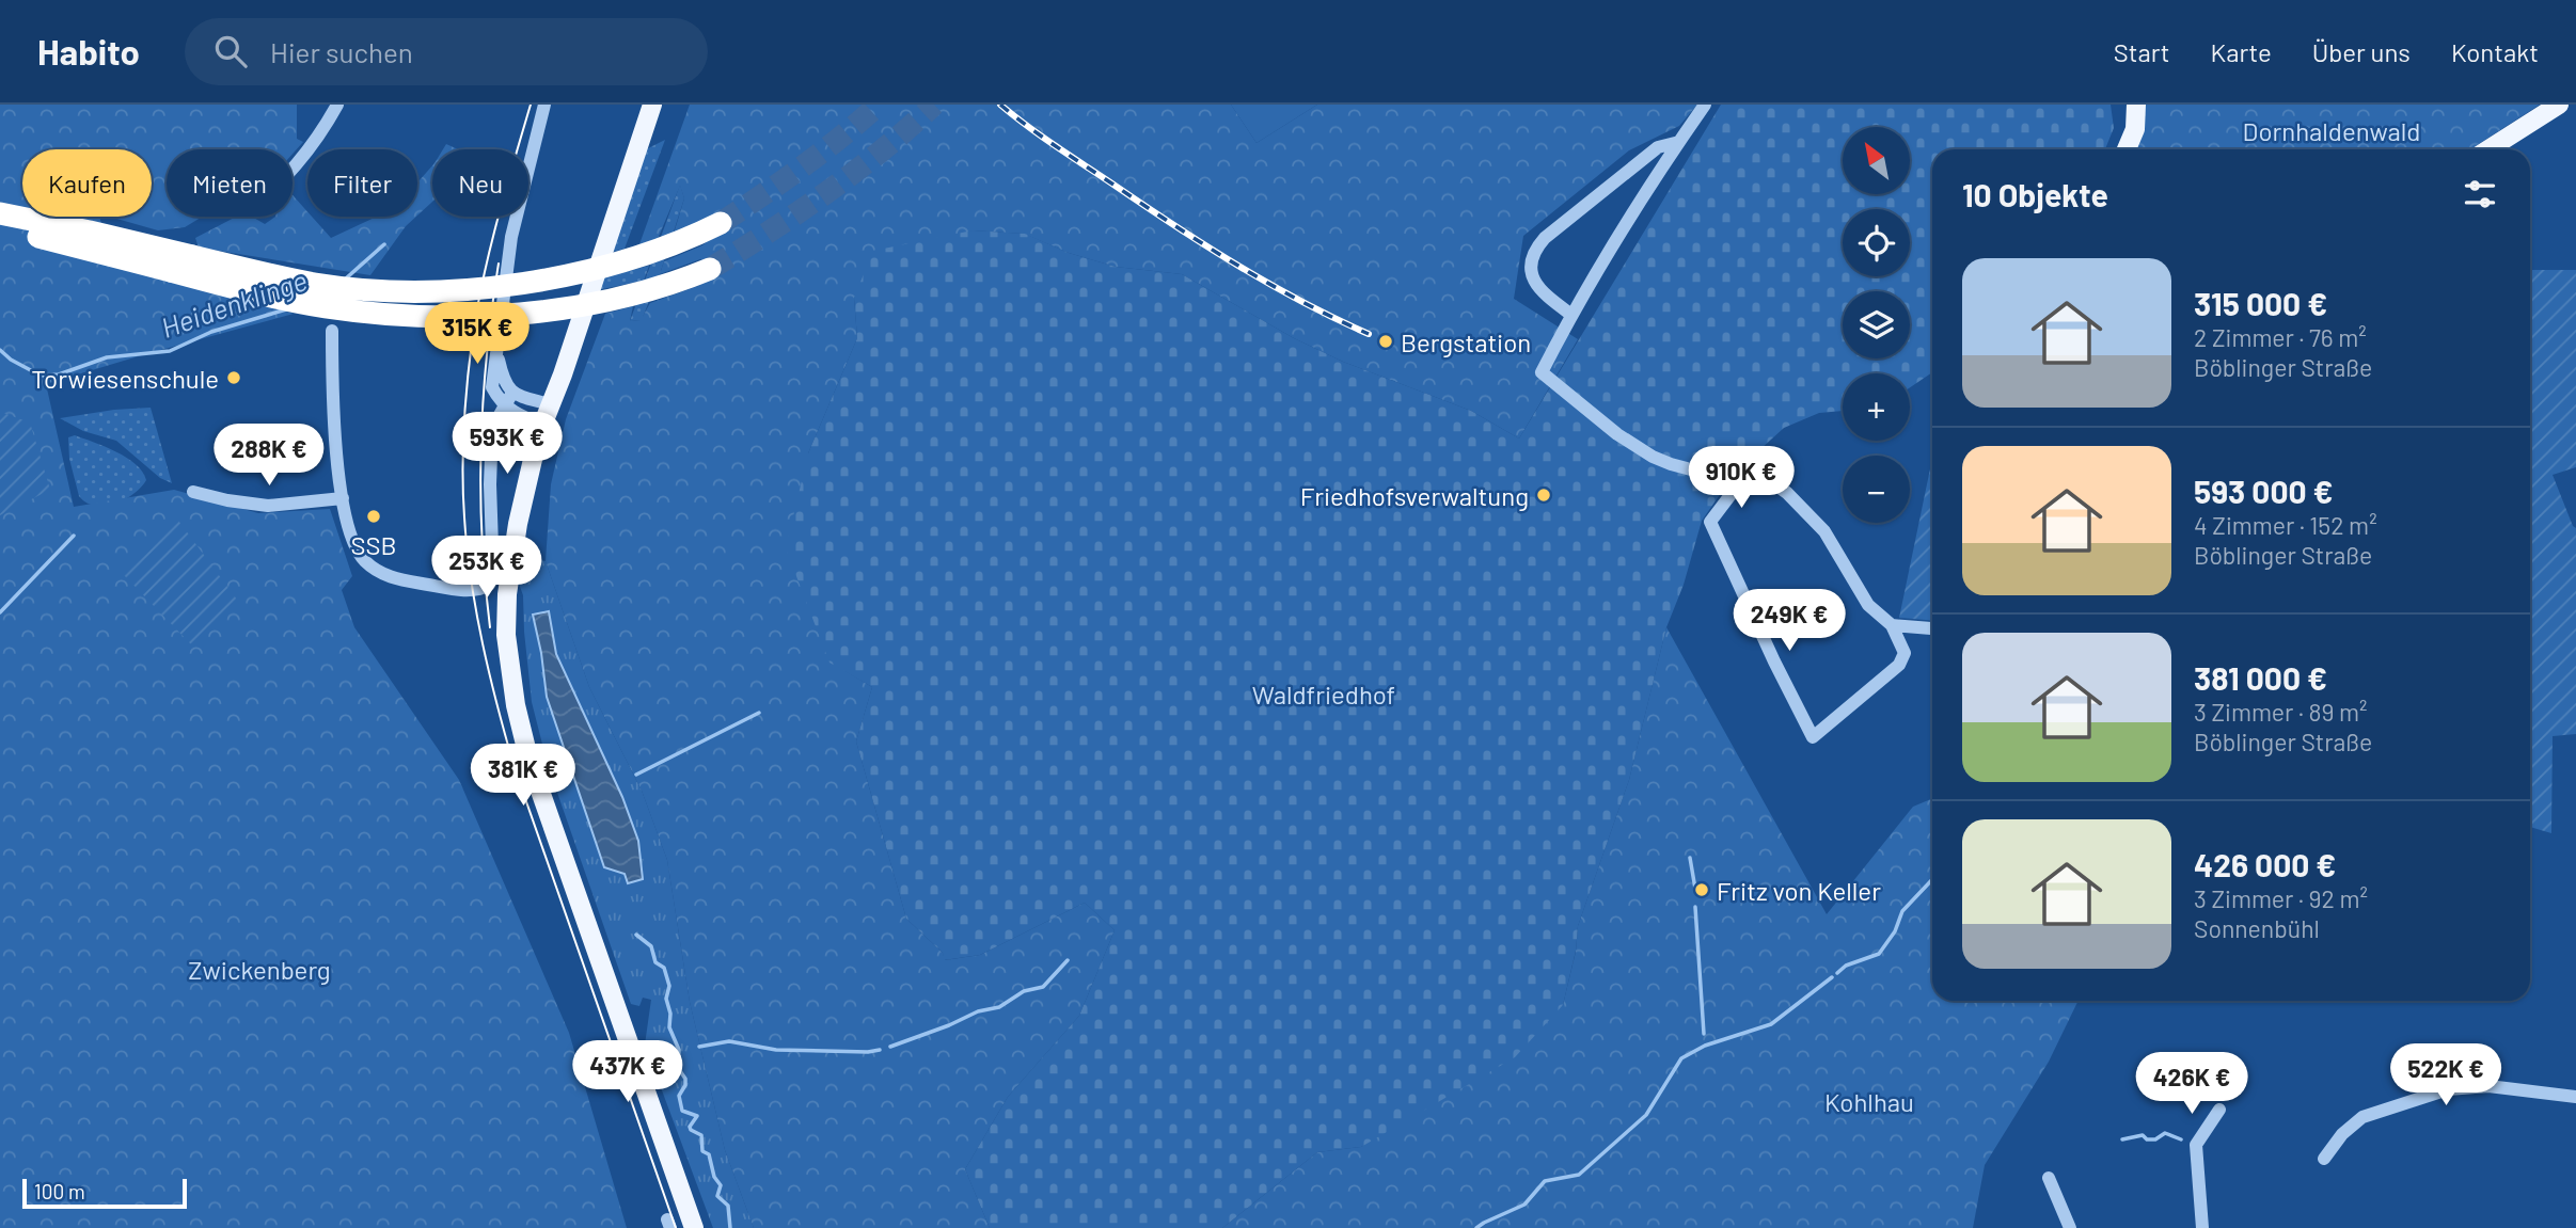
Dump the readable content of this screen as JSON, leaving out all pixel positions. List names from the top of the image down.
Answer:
{
  "water": ["Heidenklinge"],
  "parks": [
    "Dornhaldenwald",
    "Waldfriedhof",
    "Zwickenberg",
    "Kohlhau"
  ],
  "places": [
    "Bergstation",
    "Torwiesenschule",
    "Friedhofsverwaltung",
    "SSB",
    "Fritz von Keller"
  ],
  "scale_bar": "100 m",
  "north": "top left",
  "page": {
    "header": "Habito",
    "search": "Hier suchen",
    "nav": [
      "Start",
      "Karte",
      "Über uns",
      "Kontakt"
    ],
    "map_buttons": ["+", "−"],
    "chip": [
      "Kaufen",
      "Mieten",
      "Filter",
      "Neu"
    ],
    "heading": "10 Objekte",
    "list": [
      {
        "name": "315 000 €",
        "note": "2 Zimmer · 76 m² · Böblinger Straße"
      },
      {
        "name": "593 000 €",
        "note": "4 Zimmer · 152 m² · Böblinger Straße"
      },
      {
        "name": "381 000 €",
        "note": "3 Zimmer · 89 m² · Böblinger Straße"
      },
      {
        "name": "426 000 €",
        "note": "3 Zimmer · 92 m² · Sonnenbühl"
      }
    ],
    "price": [
      "315K €",
      "593K €",
      "288K €",
      "910K €",
      "253K €",
      "249K €",
      "381K €",
      "437K €",
      "522K €",
      "426K €"
    ],
    "scale": "100 m"
  }
}
